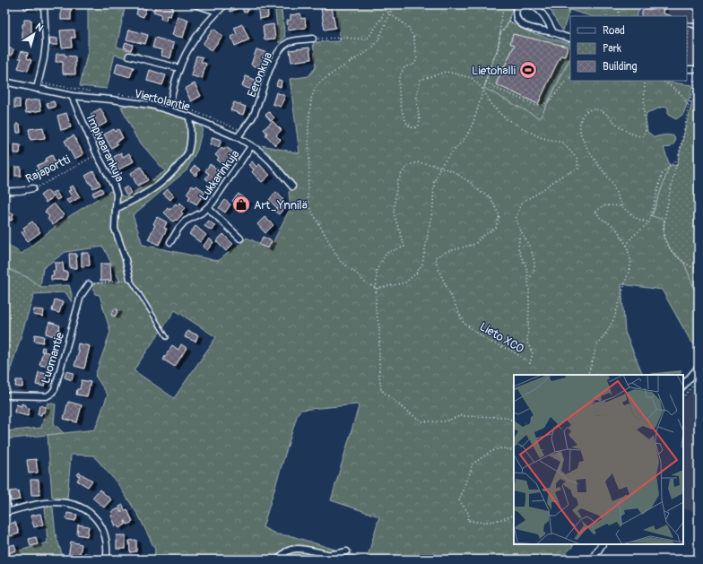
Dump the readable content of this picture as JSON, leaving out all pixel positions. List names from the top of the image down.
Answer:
{
  "streets": {
    "street": [
      "Eeronkuja",
      "Viertolantie",
      "Impivaarankuja",
      "Rajaportti",
      "Lukkarinkuja",
      "Luomantie"
    ],
    "path": ["Lieto XCO"]
  },
  "crossings": [
    ["Eeronkuja", "Viertolantie"],
    ["Viertolantie", "Impivaarankuja"],
    ["Viertolantie", "Lukkarinkuja"],
    ["Impivaarankuja", "Rajaportti"]
  ],
  "places": {
    "sports": ["Lietohalli"],
    "shop": ["Art_Ynnilä"]
  },
  "legend": ["Road", "Park", "Building"],
  "north": "top right"
}
